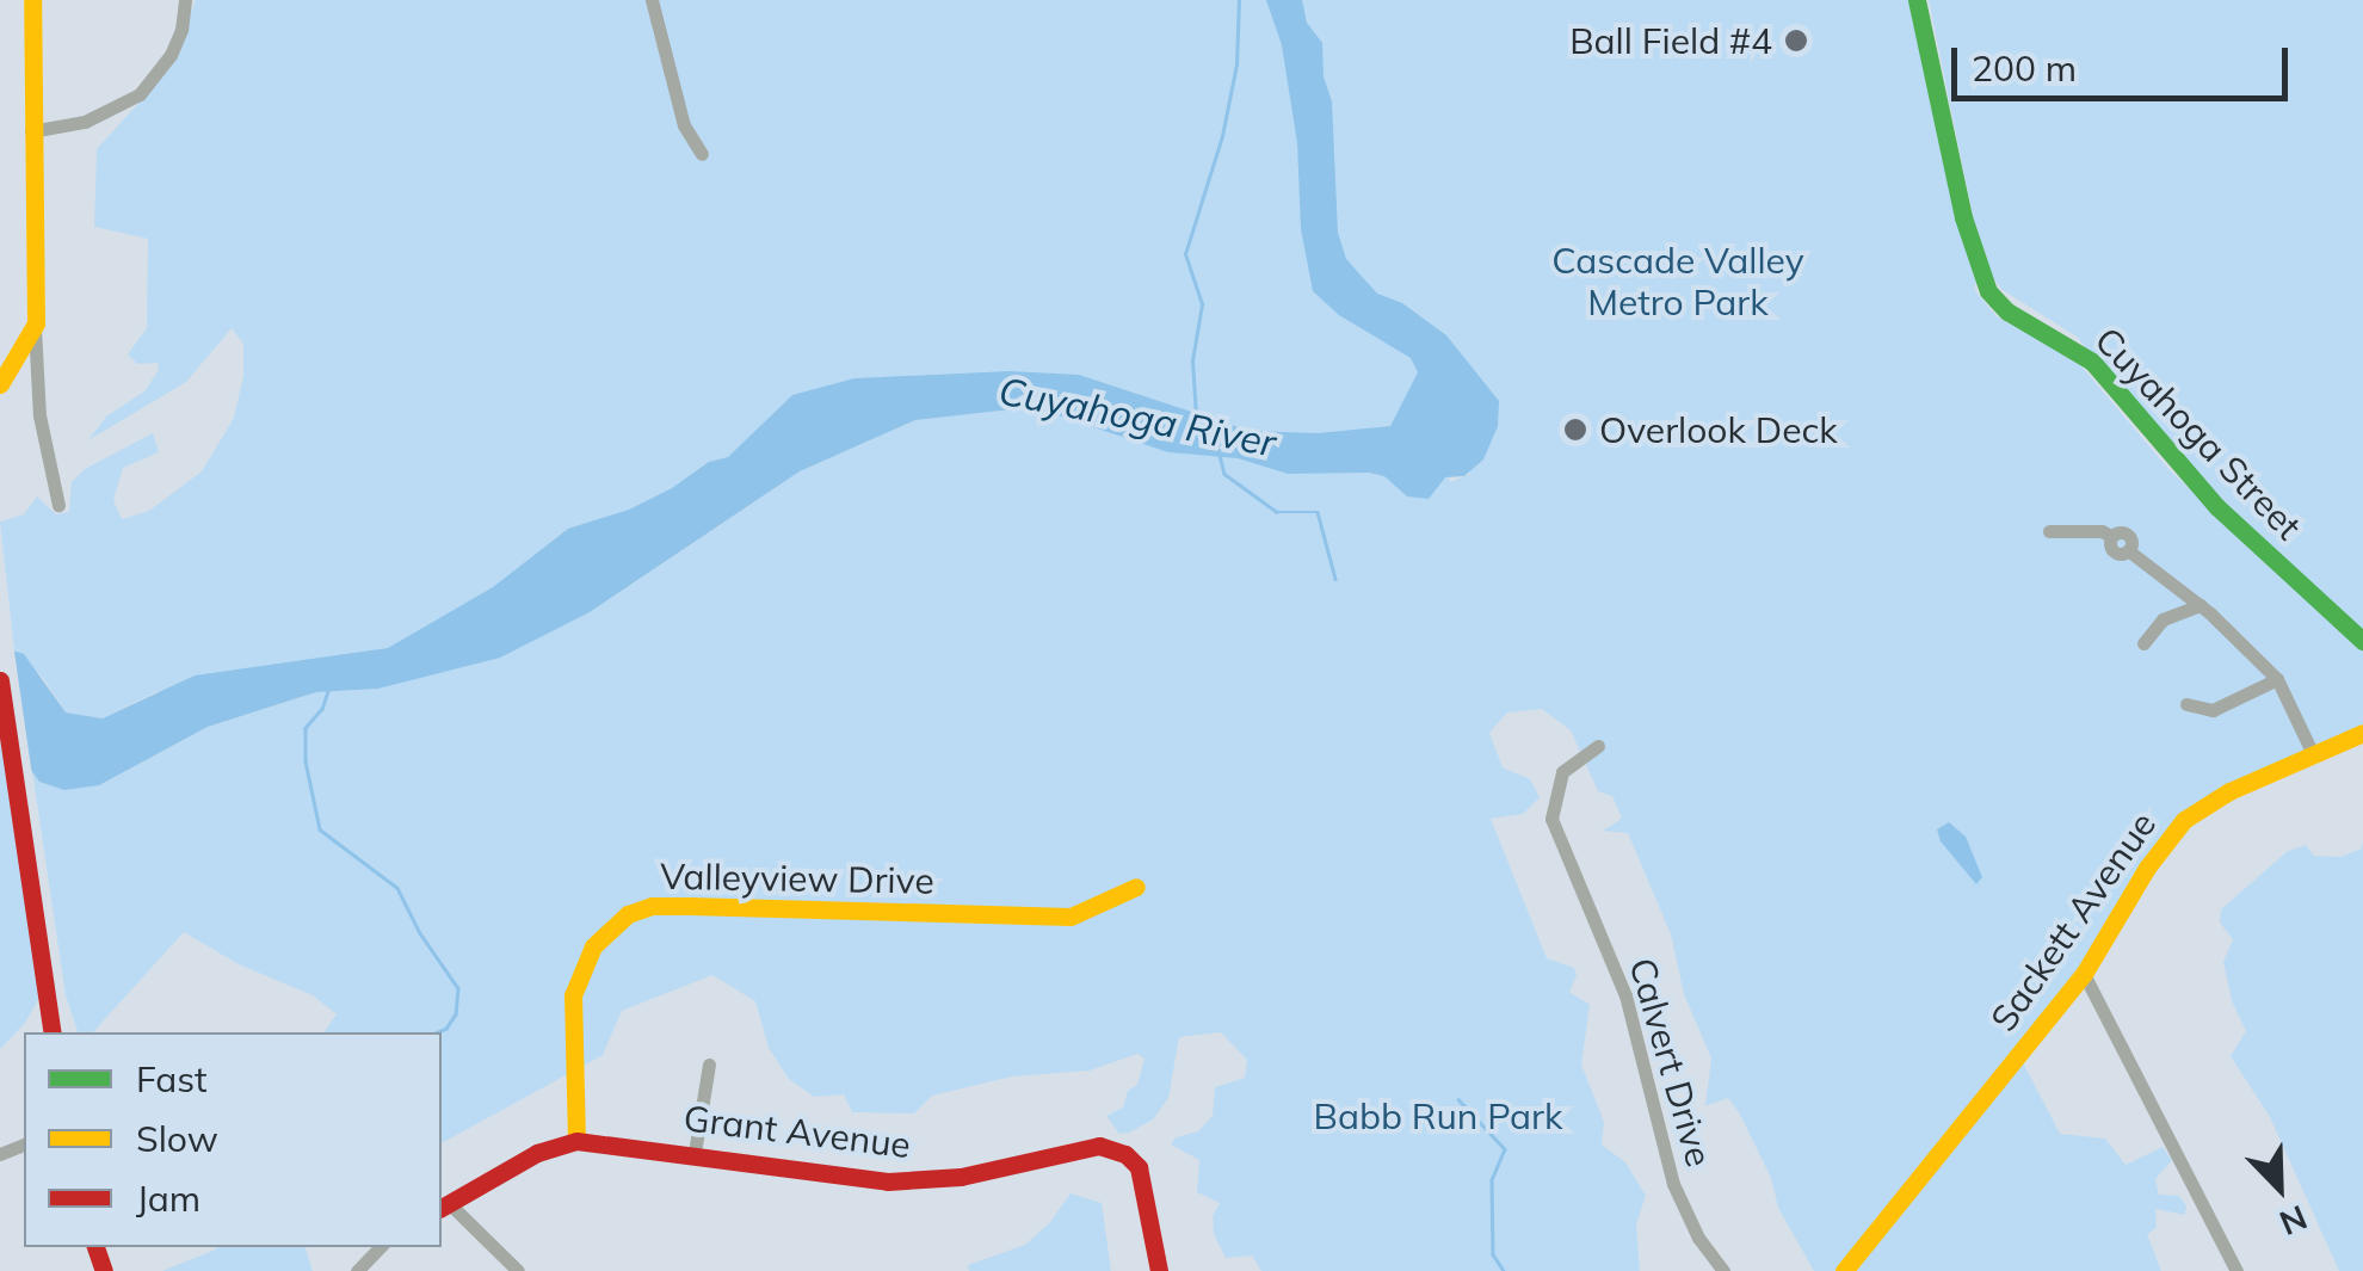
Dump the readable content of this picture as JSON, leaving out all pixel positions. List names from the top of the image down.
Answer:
{
  "streets": {
    "street": [
      "Cuyahoga Street",
      "Valleyview Drive",
      "Sackett Avenue",
      "Calvert Drive",
      "Grant Avenue"
    ]
  },
  "crossings": [
    ["Valleyview Drive", "Grant Avenue"]
  ],
  "water": ["Cuyahoga River"],
  "parks": ["Cascade Valley Metro Park", "Babb Run Park"],
  "places": ["Ball Field #4", "Overlook Deck"],
  "legend": ["Fast", "Slow", "Jam"],
  "scale_bar": "200 m",
  "north": "bottom right"
}
